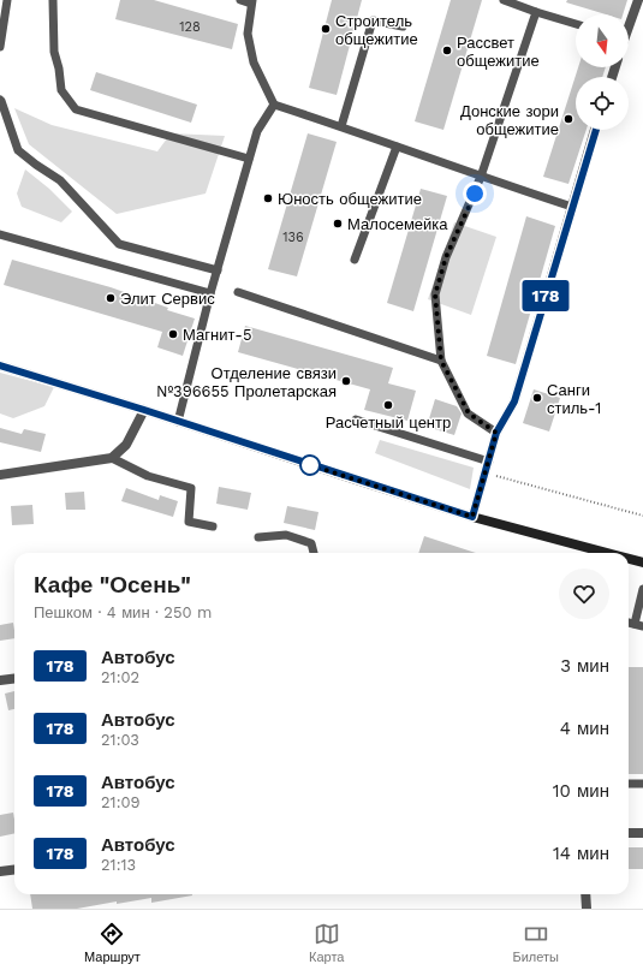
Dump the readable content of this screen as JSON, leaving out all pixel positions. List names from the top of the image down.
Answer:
{
  "places": [
    "Строитель общежитие",
    "Рассвет общежитие",
    "Донские зори общежитие",
    "Юность общежитие",
    "Малосемейка",
    "Элит Сервис",
    "Магнит-5",
    "Отделение связи №396655 Пролетарская",
    "Санги стиль-1",
    "Расчетный центр"
  ],
  "lines": ["bus line 178"],
  "house_numbers": ["128", "136"],
  "north": "bottom",
  "page": {
    "on_map": "178",
    "heading": ["Кафе \"Осень\"", "Пешком · 4 мин · 250 m"],
    "list": [
      {
        "mark": "178",
        "name": "Автобус",
        "note": "21:02",
        "value": "3 мин"
      },
      {
        "mark": "178",
        "name": "Автобус",
        "note": "21:03",
        "value": "4 мин"
      },
      {
        "mark": "178",
        "name": "Автобус",
        "note": "21:09",
        "value": "10 мин"
      },
      {
        "mark": "178",
        "name": "Автобус",
        "note": "21:13",
        "value": "14 мин"
      }
    ],
    "tabs": ["Маршрут", "Карта", "Билеты"]
  }
}
